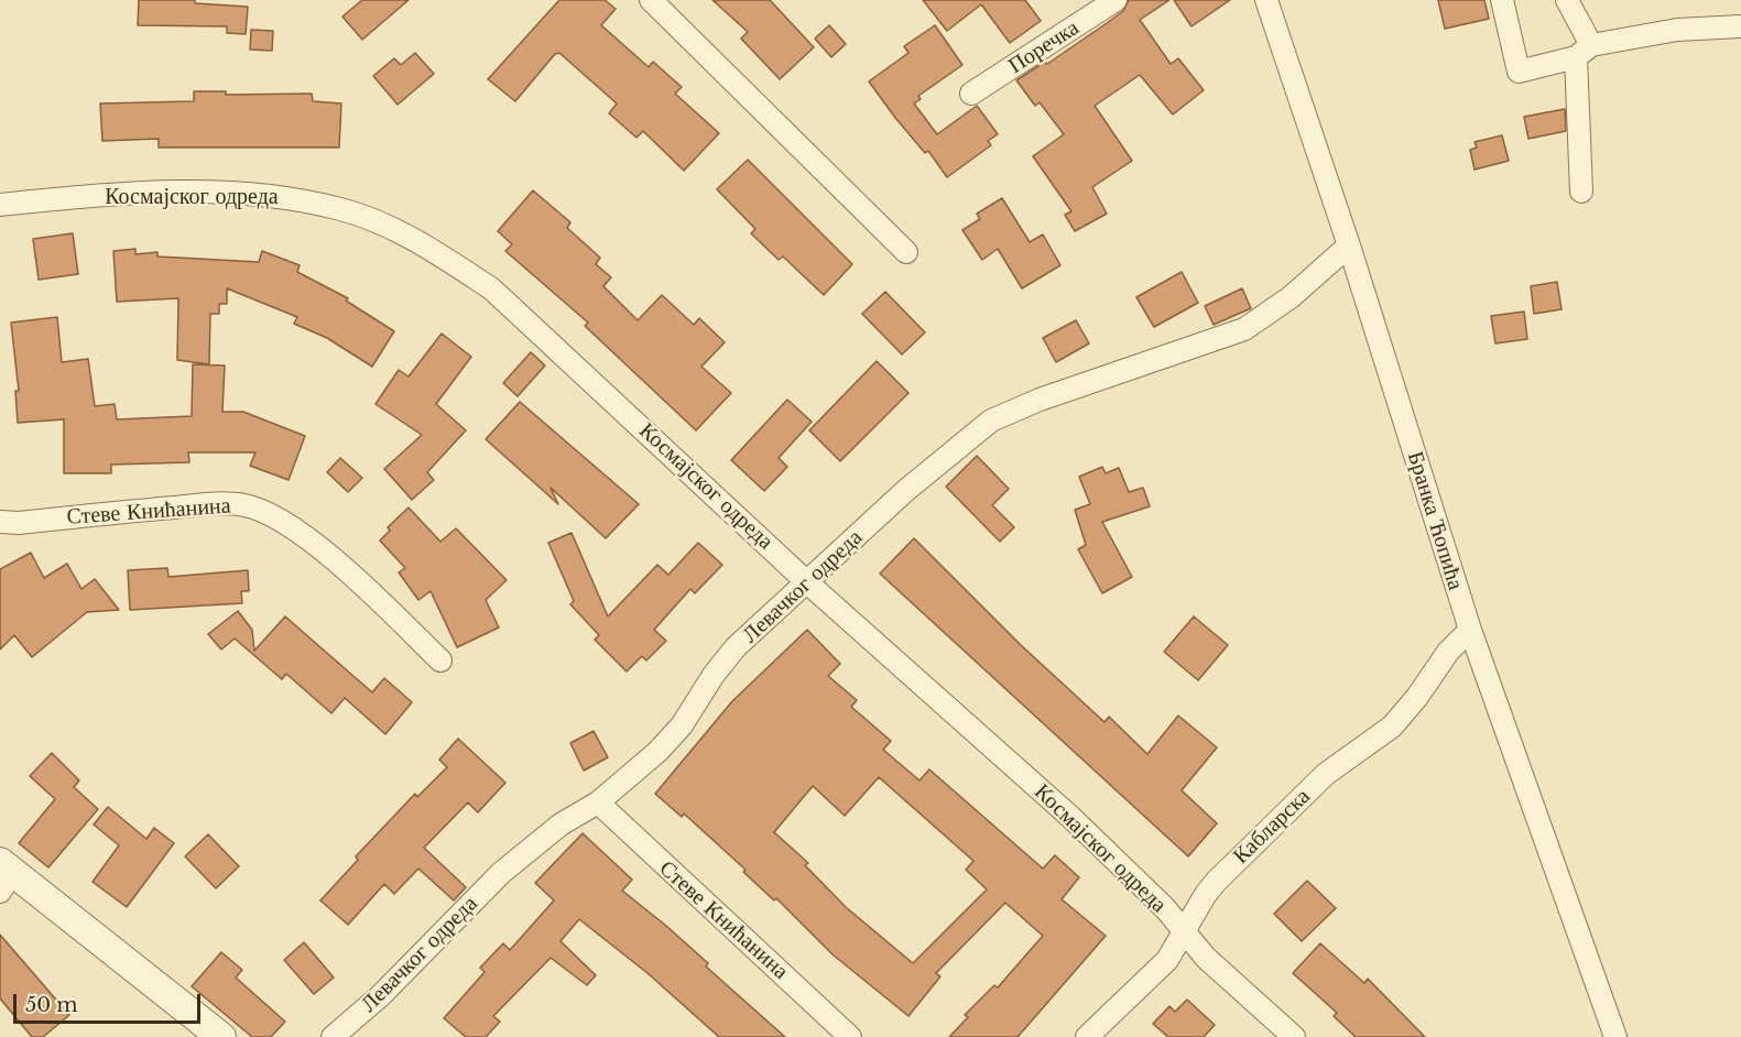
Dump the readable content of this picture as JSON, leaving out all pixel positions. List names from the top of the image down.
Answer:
{
  "streets": {
    "street": [
      "Поречка",
      "Космајског одреда",
      "Стеве Книћанина",
      "Бранка Ћопића",
      "Левачког одреда",
      "Кабларска"
    ]
  },
  "crossings": [
    ["Космајског одреда", "Левачког одреда"],
    ["Космајског одреда", "Кабларска"],
    ["Стеве Книћанина", "Левачког одреда"],
    ["Бранка Ћопића", "Левачког одреда"],
    ["Бранка Ћопића", "Кабларска"]
  ],
  "scale_bar": "50 m"
}
